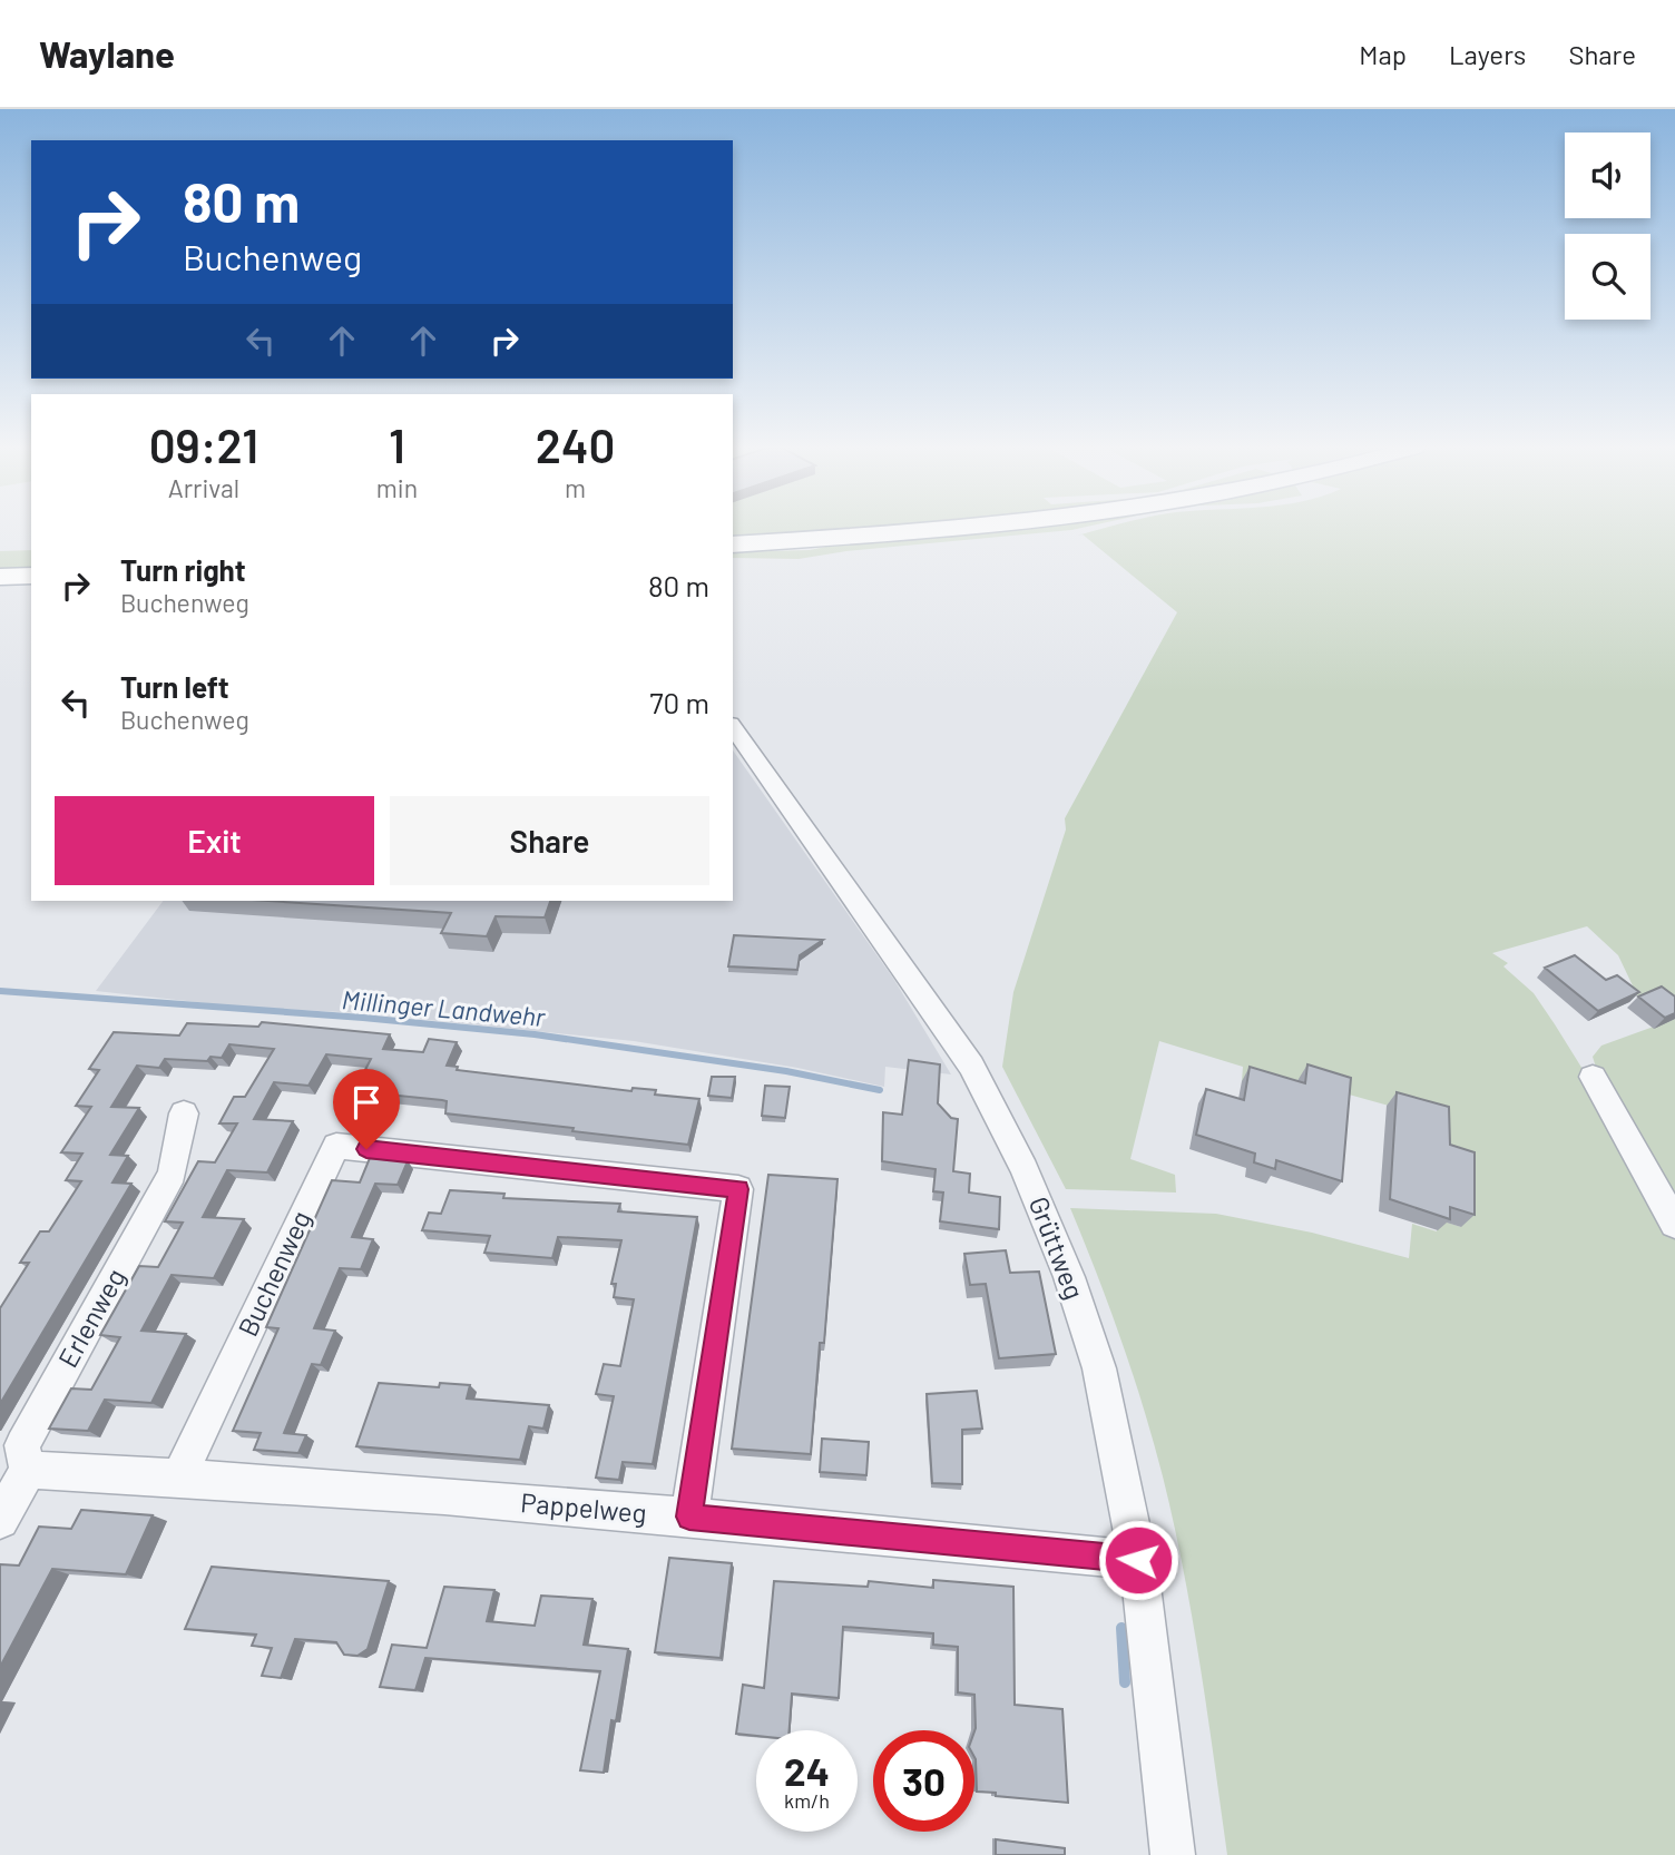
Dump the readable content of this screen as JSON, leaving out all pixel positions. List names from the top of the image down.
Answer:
{
  "streets": {
    "street": [
      "Grüttweg",
      "Buchenweg",
      "Erlenweg",
      "Pappelweg"
    ]
  },
  "crossings": [
    ["Grüttweg", "Pappelweg"],
    ["Buchenweg", "Pappelweg"],
    ["Erlenweg", "Pappelweg"]
  ],
  "water": ["Millinger Landwehr"],
  "page": {
    "header": "Waylane",
    "nav": ["Map", "Layers", "Share"],
    "turn": ["80 m", "Buchenweg"],
    "eta": [
      "09:21",
      "Arrival",
      "1",
      "min",
      "240",
      "m"
    ],
    "list": [
      {
        "name": "Turn right",
        "note": "Buchenweg",
        "value": "80 m"
      },
      {
        "name": "Turn left",
        "note": "Buchenweg",
        "value": "70 m"
      }
    ],
    "buttons": ["Exit", "Share"],
    "speed": "24 km/h",
    "limit": "30"
  }
}
